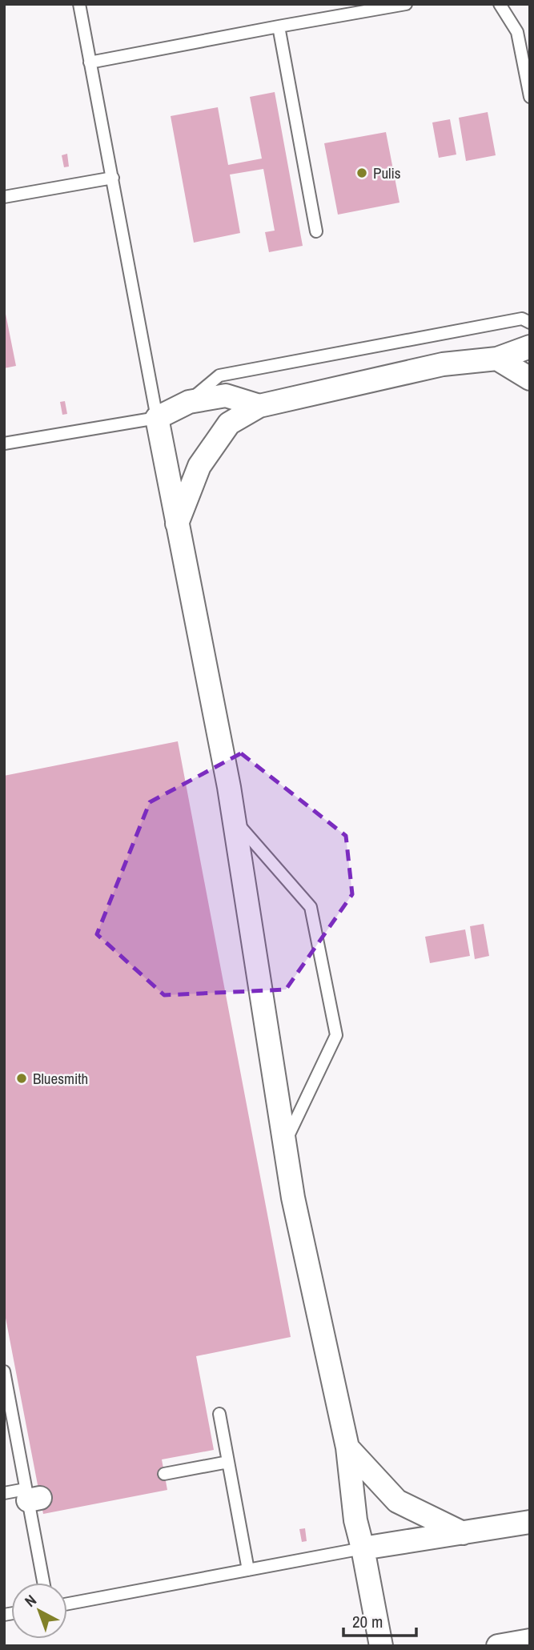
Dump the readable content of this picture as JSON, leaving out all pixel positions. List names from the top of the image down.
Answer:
{
  "places": ["Pulis", "Bluesmith"],
  "scale_bar": "20 m",
  "north": "top left"
}
